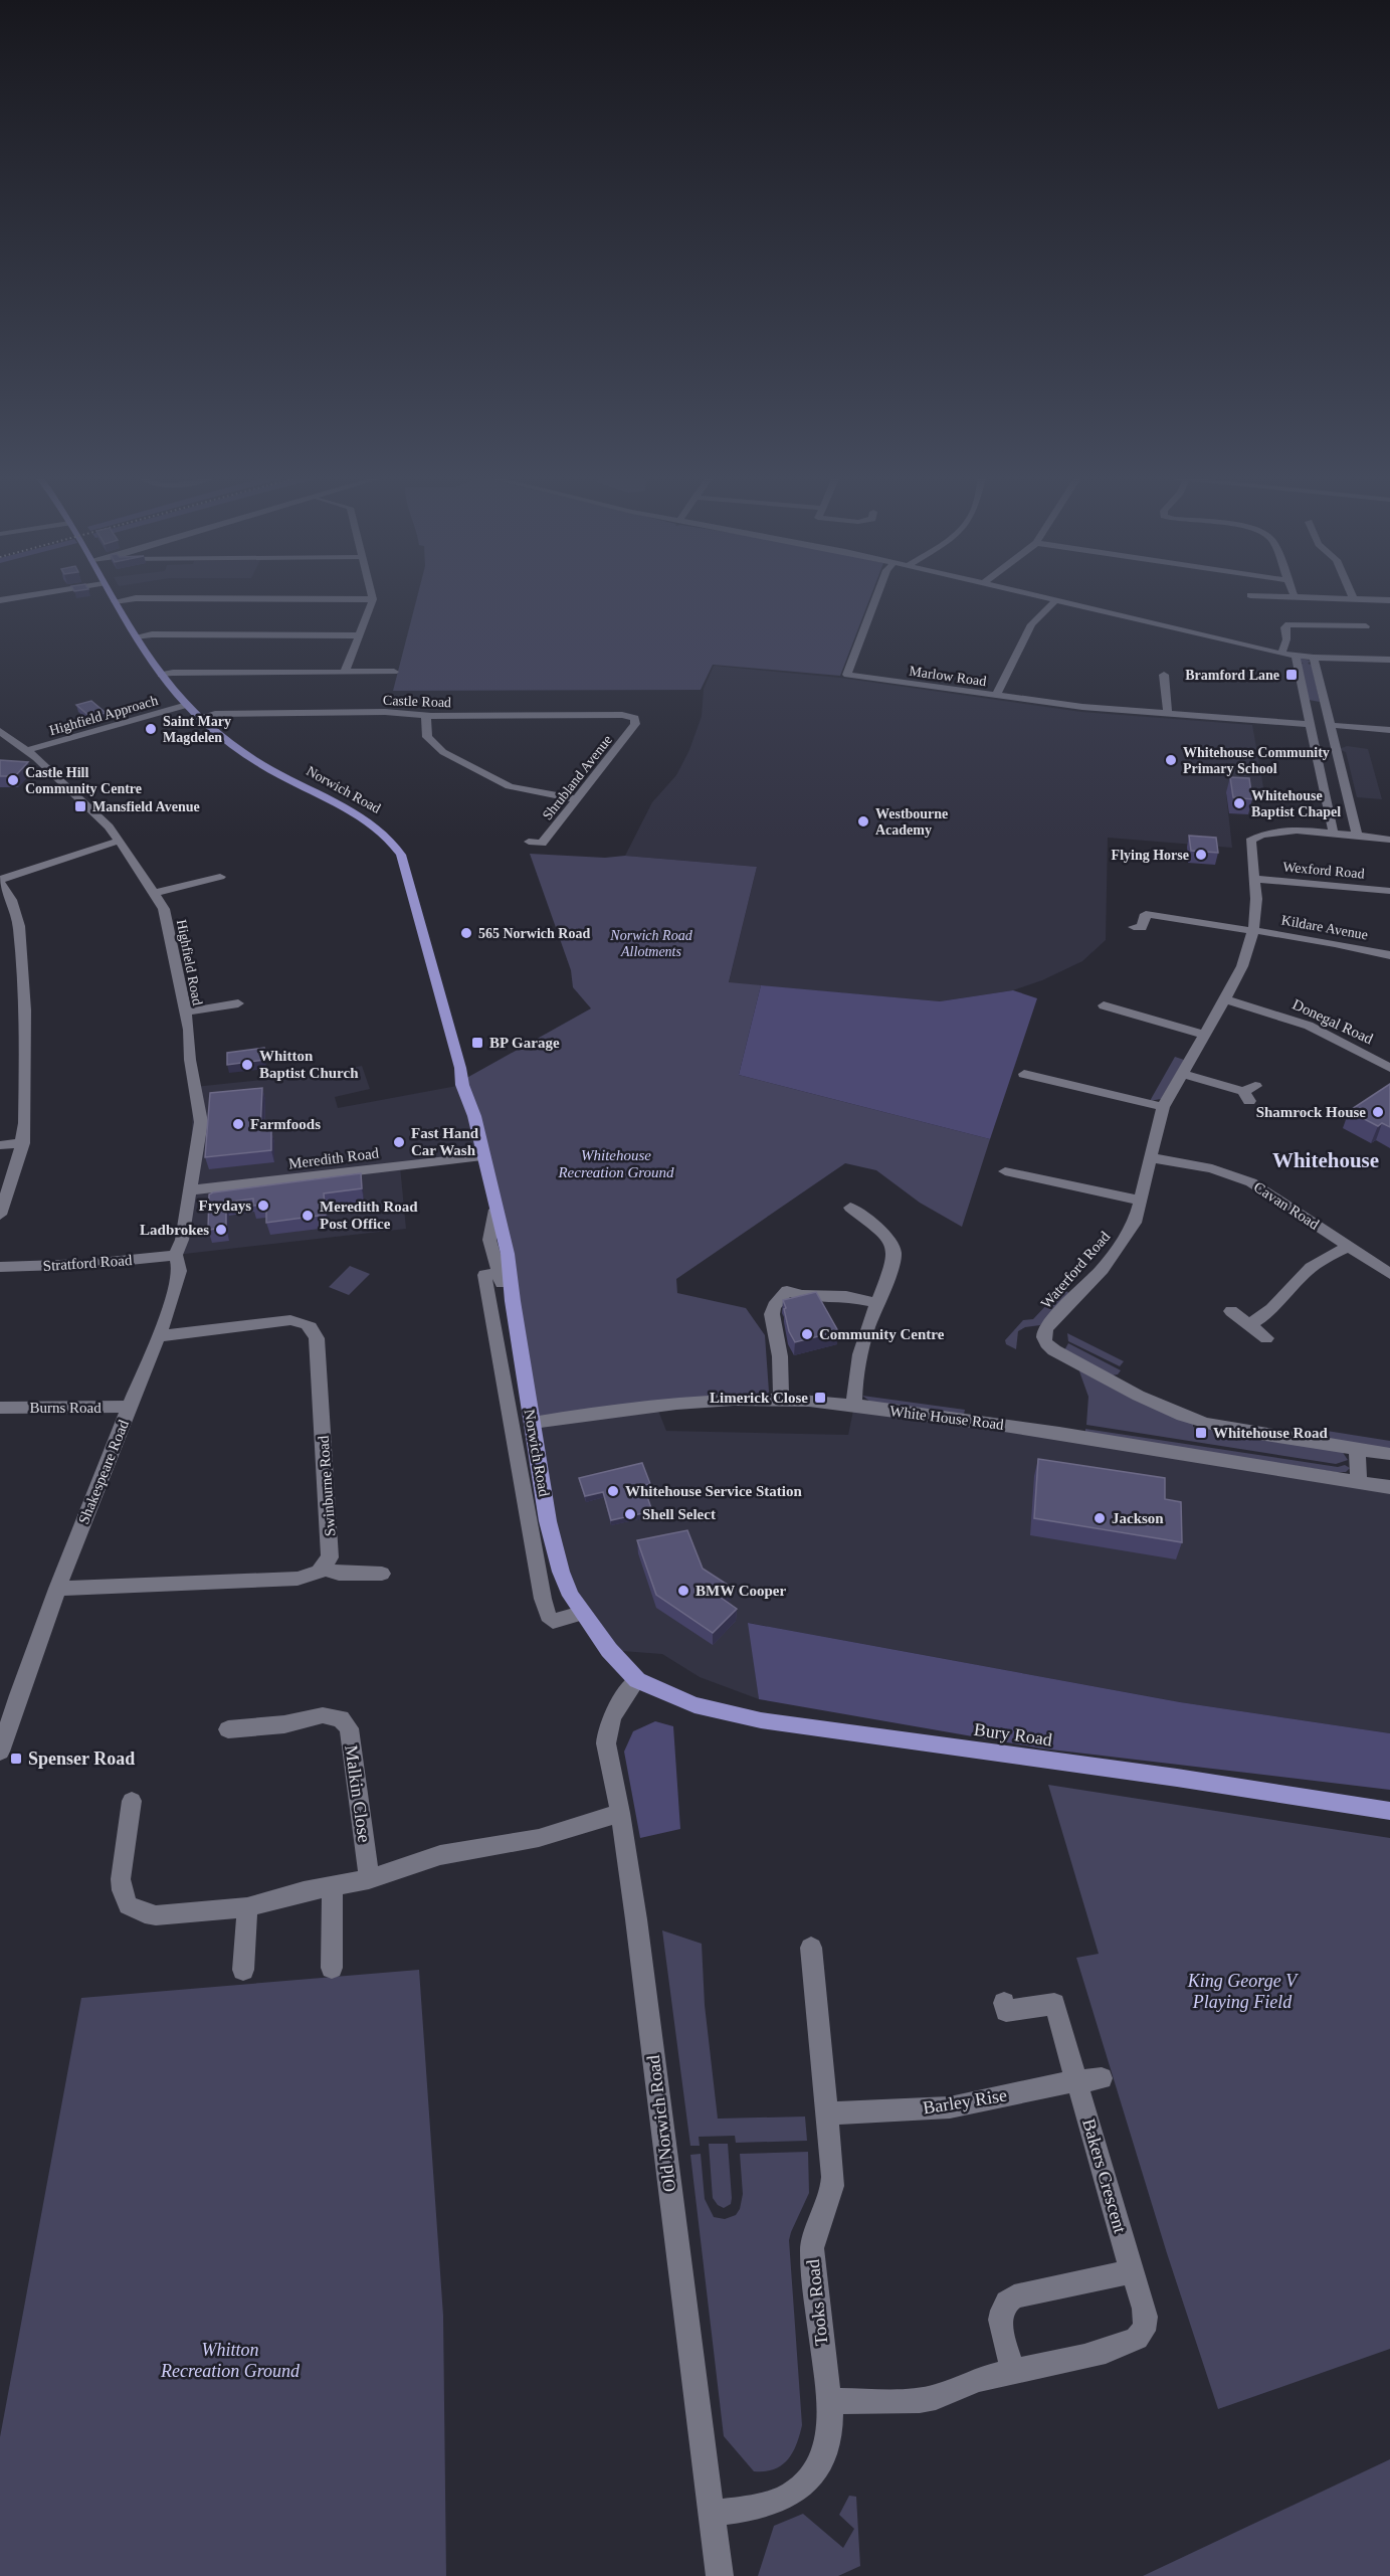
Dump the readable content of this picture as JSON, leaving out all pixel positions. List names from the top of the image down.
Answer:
{
  "streets": {
    "main road": ["Norwich Road", "Bury Road"],
    "street": [
      "Marlow Road",
      "Castle Road",
      "Highfield Approach",
      "Shrubland Avenue",
      "Wexford Road",
      "Kildare Avenue",
      "Highfield Road",
      "Donegal Road",
      "Meredith Road",
      "Cavan Road",
      "Stratford Road",
      "Waterford Road",
      "Burns Road",
      "White House Road",
      "Shakespeare Road",
      "Swinburne Road",
      "Malkin Close",
      "Barley Rise",
      "Old Norwich Road",
      "Bakers Crescent",
      "Tooks Road"
    ]
  },
  "crossings": [
    ["Castle Road", "Shrubland Avenue"],
    ["Castle Road", "Norwich Road"],
    ["Highfield Approach", "Norwich Road"],
    ["Highfield Approach", "Highfield Road"],
    ["Norwich Road", "Meredith Road"],
    ["Norwich Road", "White House Road"],
    ["Norwich Road", "Bury Road"],
    ["Norwich Road", "Old Norwich Road"],
    ["Wexford Road", "Waterford Road"],
    ["Kildare Avenue", "Waterford Road"],
    ["Highfield Road", "Meredith Road"],
    ["Highfield Road", "Shakespeare Road"],
    ["Donegal Road", "Waterford Road"],
    ["Meredith Road", "Shakespeare Road"],
    ["Cavan Road", "Waterford Road"],
    ["Stratford Road", "Shakespeare Road"],
    ["Burns Road", "Shakespeare Road"],
    ["Shakespeare Road", "Swinburne Road"],
    ["Bury Road", "Old Norwich Road"],
    ["Barley Rise", "Bakers Crescent"],
    ["Barley Rise", "Tooks Road"],
    ["Old Norwich Road", "Tooks Road"],
    ["Bakers Crescent", "Tooks Road"]
  ],
  "districts": ["Whitehouse"],
  "parks": [
    "Norwich Road Allotments",
    "Whitehouse Recreation Ground",
    "King George V Playing Field",
    "Whitton Recreation Ground"
  ],
  "places": {
    "transit": [
      "Bramford Lane",
      "Mansfield Avenue",
      "BP Garage",
      "Limerick Close",
      "Whitehouse Road",
      "Spenser Road"
    ],
    "other": [
      "Saint Mary Magdelen",
      "Whitehouse Community Primary School",
      "Castle Hill Community Centre",
      "Whitehouse Baptist Chapel",
      "Westbourne Academy",
      "Flying Horse",
      "565 Norwich Road",
      "Whitton Baptist Church",
      "Shamrock House",
      "Farmfoods",
      "Fast Hand Car Wash",
      "Frydays",
      "Meredith Road Post Office",
      "Ladbrokes",
      "Community Centre",
      "Whitehouse Service Station",
      "Shell Select",
      "Jackson",
      "BMW Cooper"
    ]
  }
}
